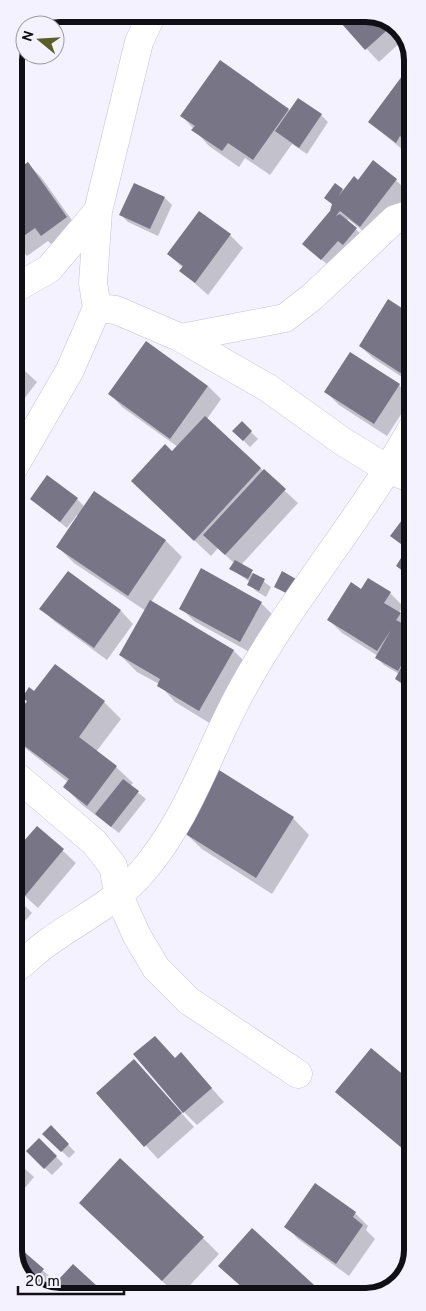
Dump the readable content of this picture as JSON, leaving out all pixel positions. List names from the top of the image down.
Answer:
{
  "scale_bar": "20 m",
  "north": "left"
}
